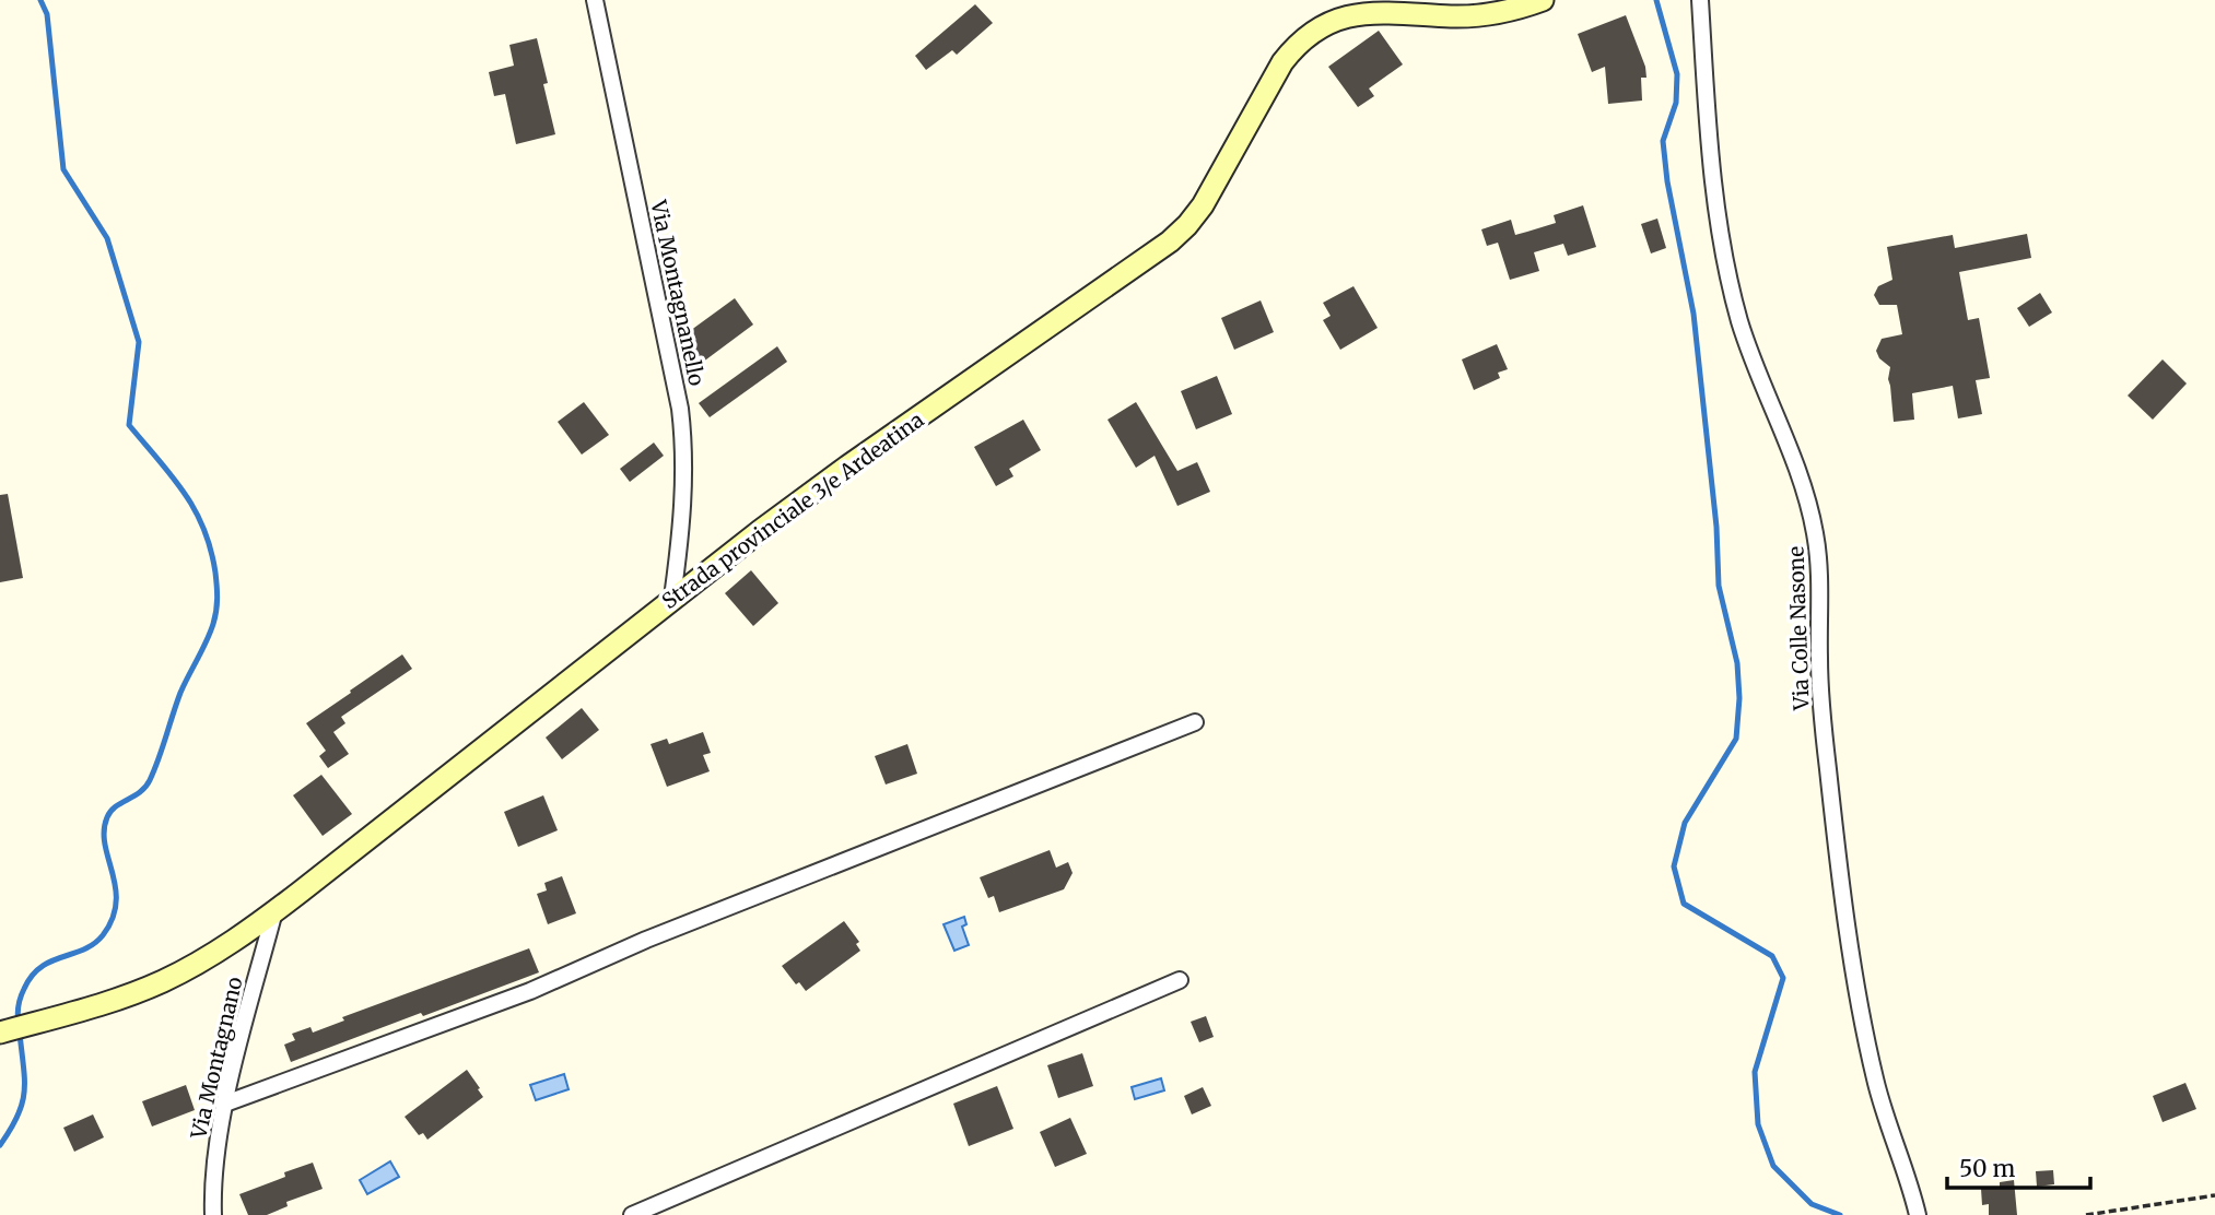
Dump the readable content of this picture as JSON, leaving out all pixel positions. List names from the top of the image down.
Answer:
{
  "streets": {
    "main road": ["Strada provinciale 3/e Ardeatina"],
    "street": ["Via Montagnanello", "Via Colle Nasone", "Via Montagnano"]
  },
  "crossings": [
    ["Via Montagnanello", "Strada provinciale 3/e Ardeatina"],
    ["Strada provinciale 3/e Ardeatina", "Via Montagnano"]
  ],
  "scale_bar": "50 m"
}
